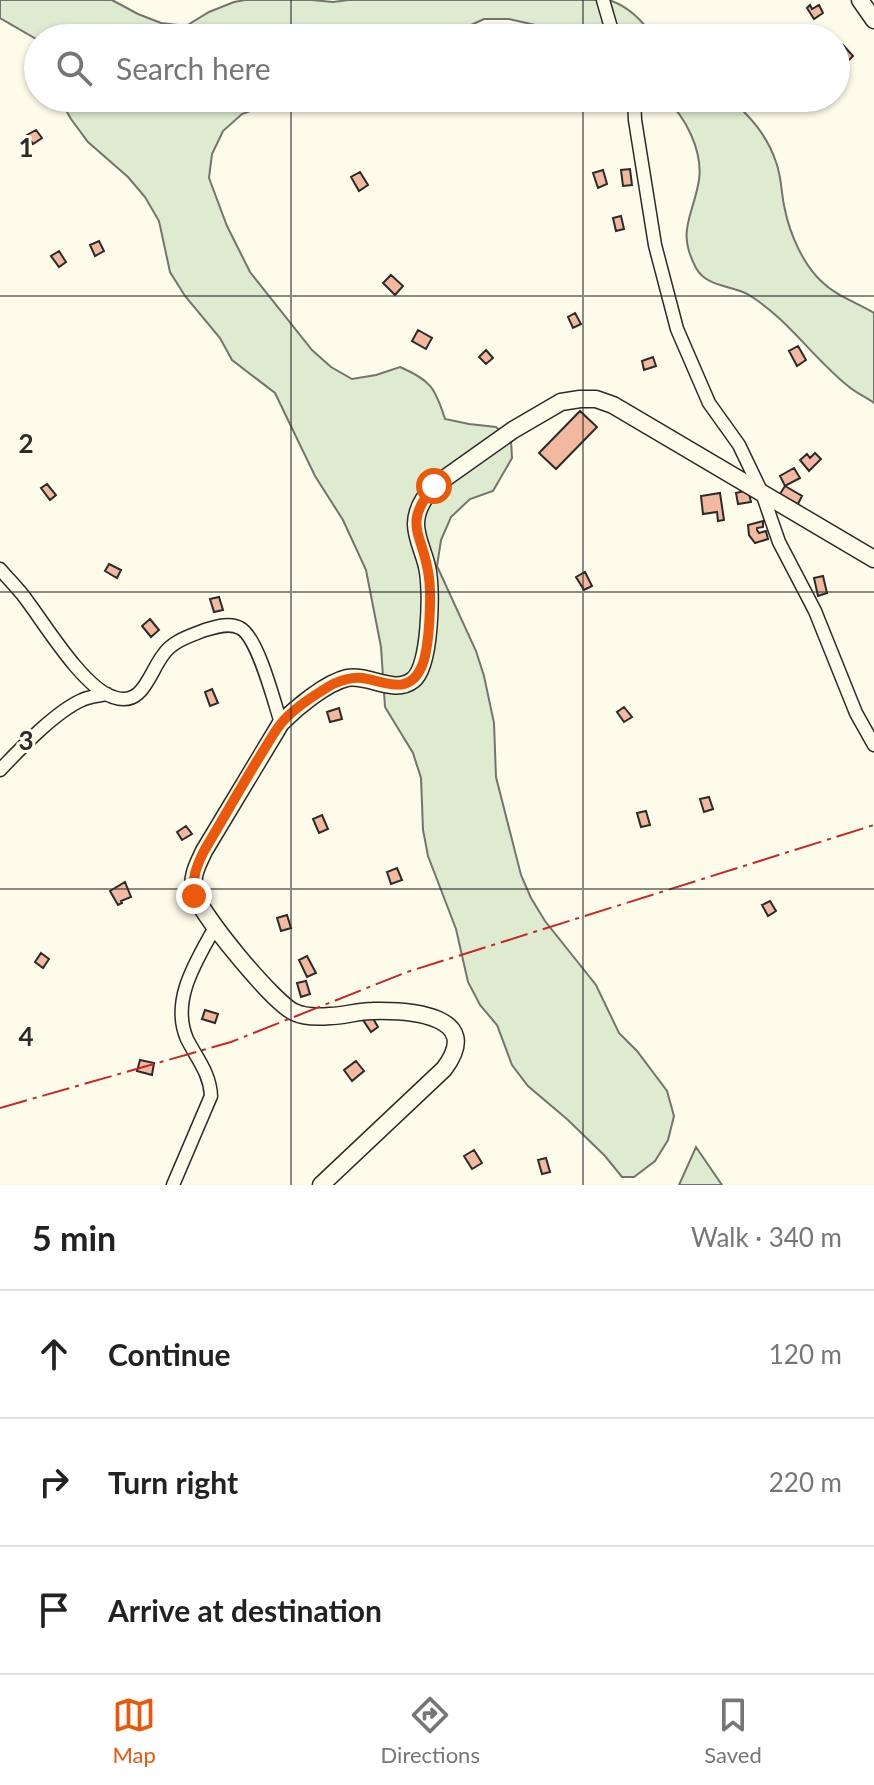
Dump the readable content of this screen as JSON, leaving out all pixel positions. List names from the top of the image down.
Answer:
{
  "page": {
    "search": "Search here",
    "heading": ["5 min", "Walk · 340 m"],
    "list": [
      ["Continue", "120 m"],
      ["Turn right", "220 m"],
      "Arrive at destination"
    ],
    "nav": ["Map", "Directions", "Saved"]
  },
  "grid": {
    "rows": [
      "1",
      "2",
      "3",
      "4"
    ]
  }
}
